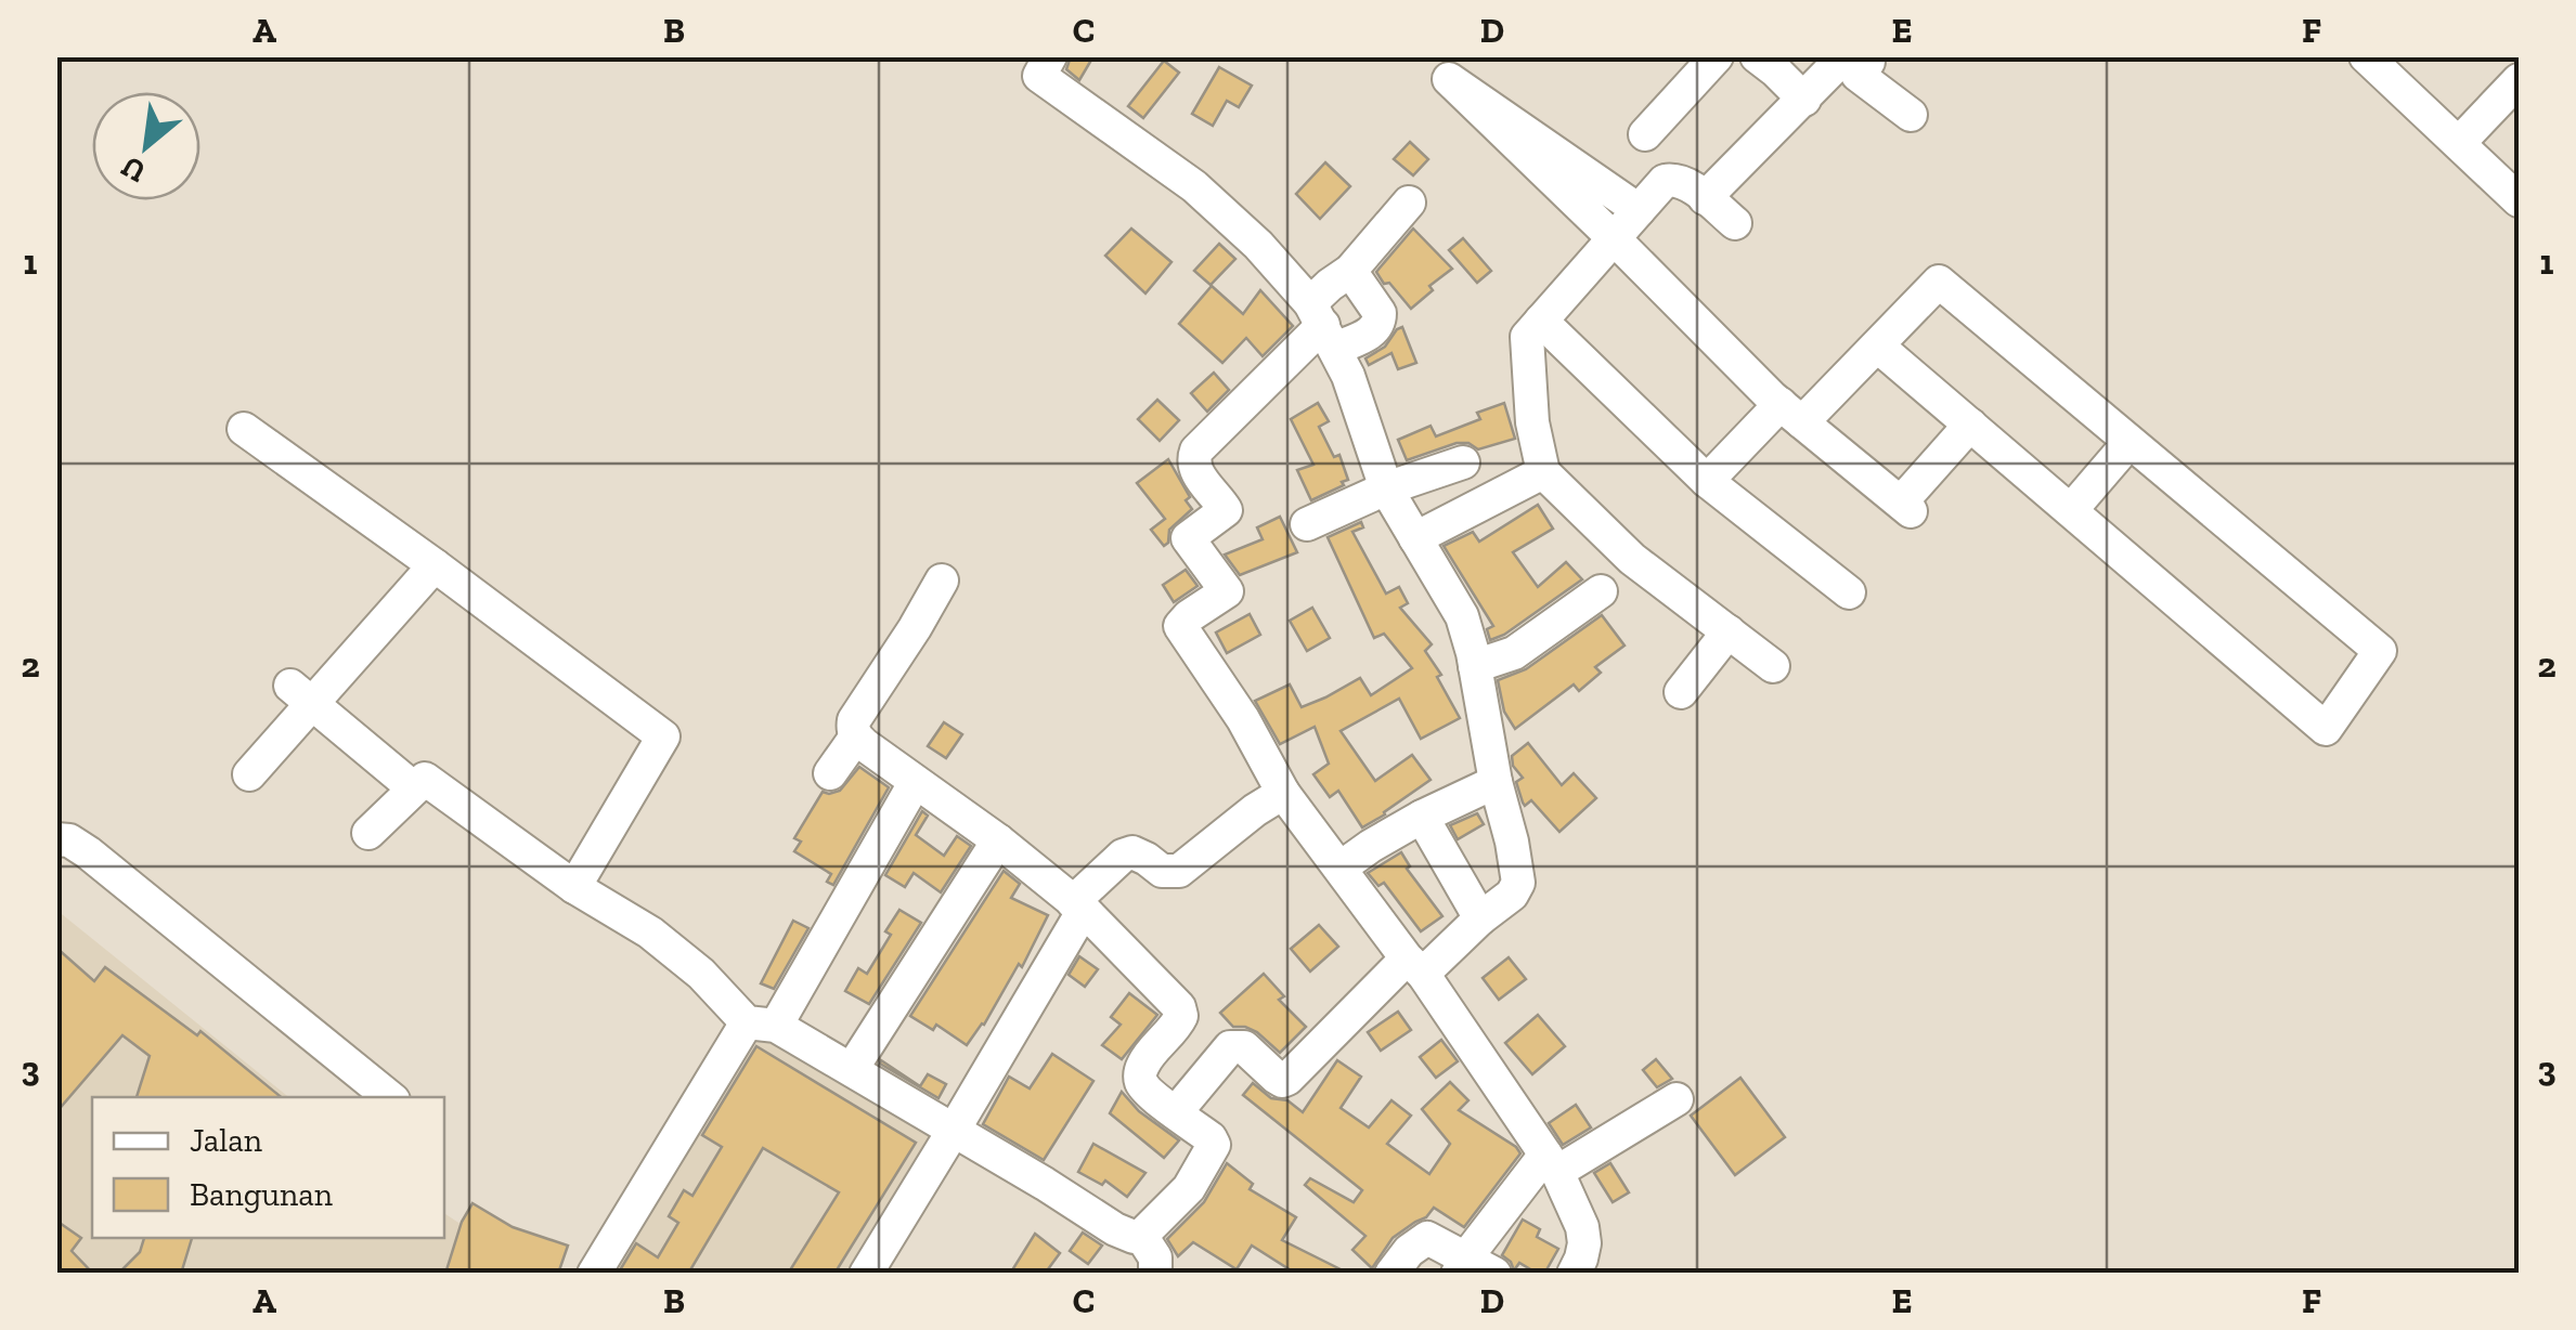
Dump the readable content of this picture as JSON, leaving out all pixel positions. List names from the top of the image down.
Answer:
{
  "legend": ["Jalan", "Bangunan"],
  "north": "bottom left",
  "grid": {
    "columns": [
      "A",
      "B",
      "C",
      "D",
      "E",
      "F"
    ],
    "rows": ["1", "2", "3"]
  }
}
